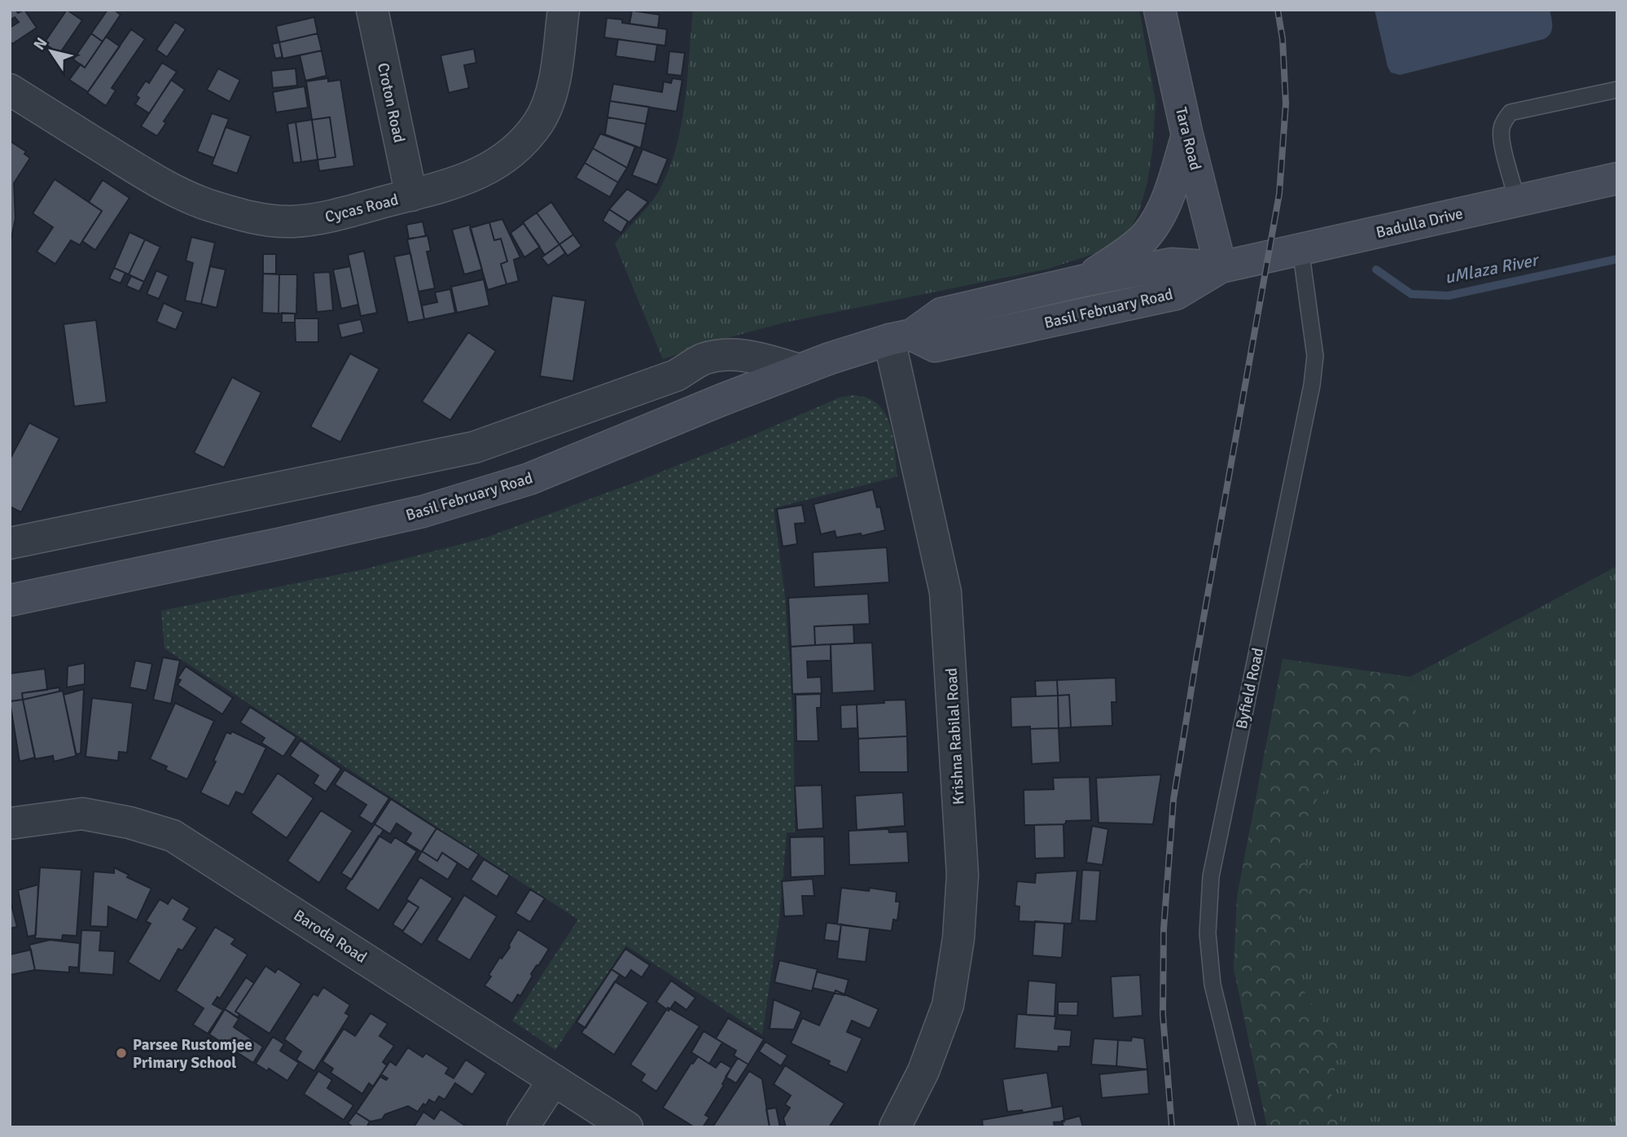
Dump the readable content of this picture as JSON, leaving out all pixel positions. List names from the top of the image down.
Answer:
{
  "streets": {
    "street": [
      "Croton Road",
      "Tara Road",
      "Cycas Road",
      "Badulla Drive",
      "Basil February Road",
      "Krishna Rabilal Road",
      "Baroda Road"
    ],
    "lane": ["Byfield Road"]
  },
  "crossings": [
    ["Croton Road", "Cycas Road"],
    ["Tara Road", "Badulla Drive"],
    ["Tara Road", "Basil February Road"],
    ["Badulla Drive", "Basil February Road"],
    ["Badulla Drive", "Byfield Road"],
    ["Basil February Road", "Krishna Rabilal Road"]
  ],
  "water": ["uMlaza River"],
  "places": ["Parsee Rustomjee Primary School"],
  "north": "top left"
}
